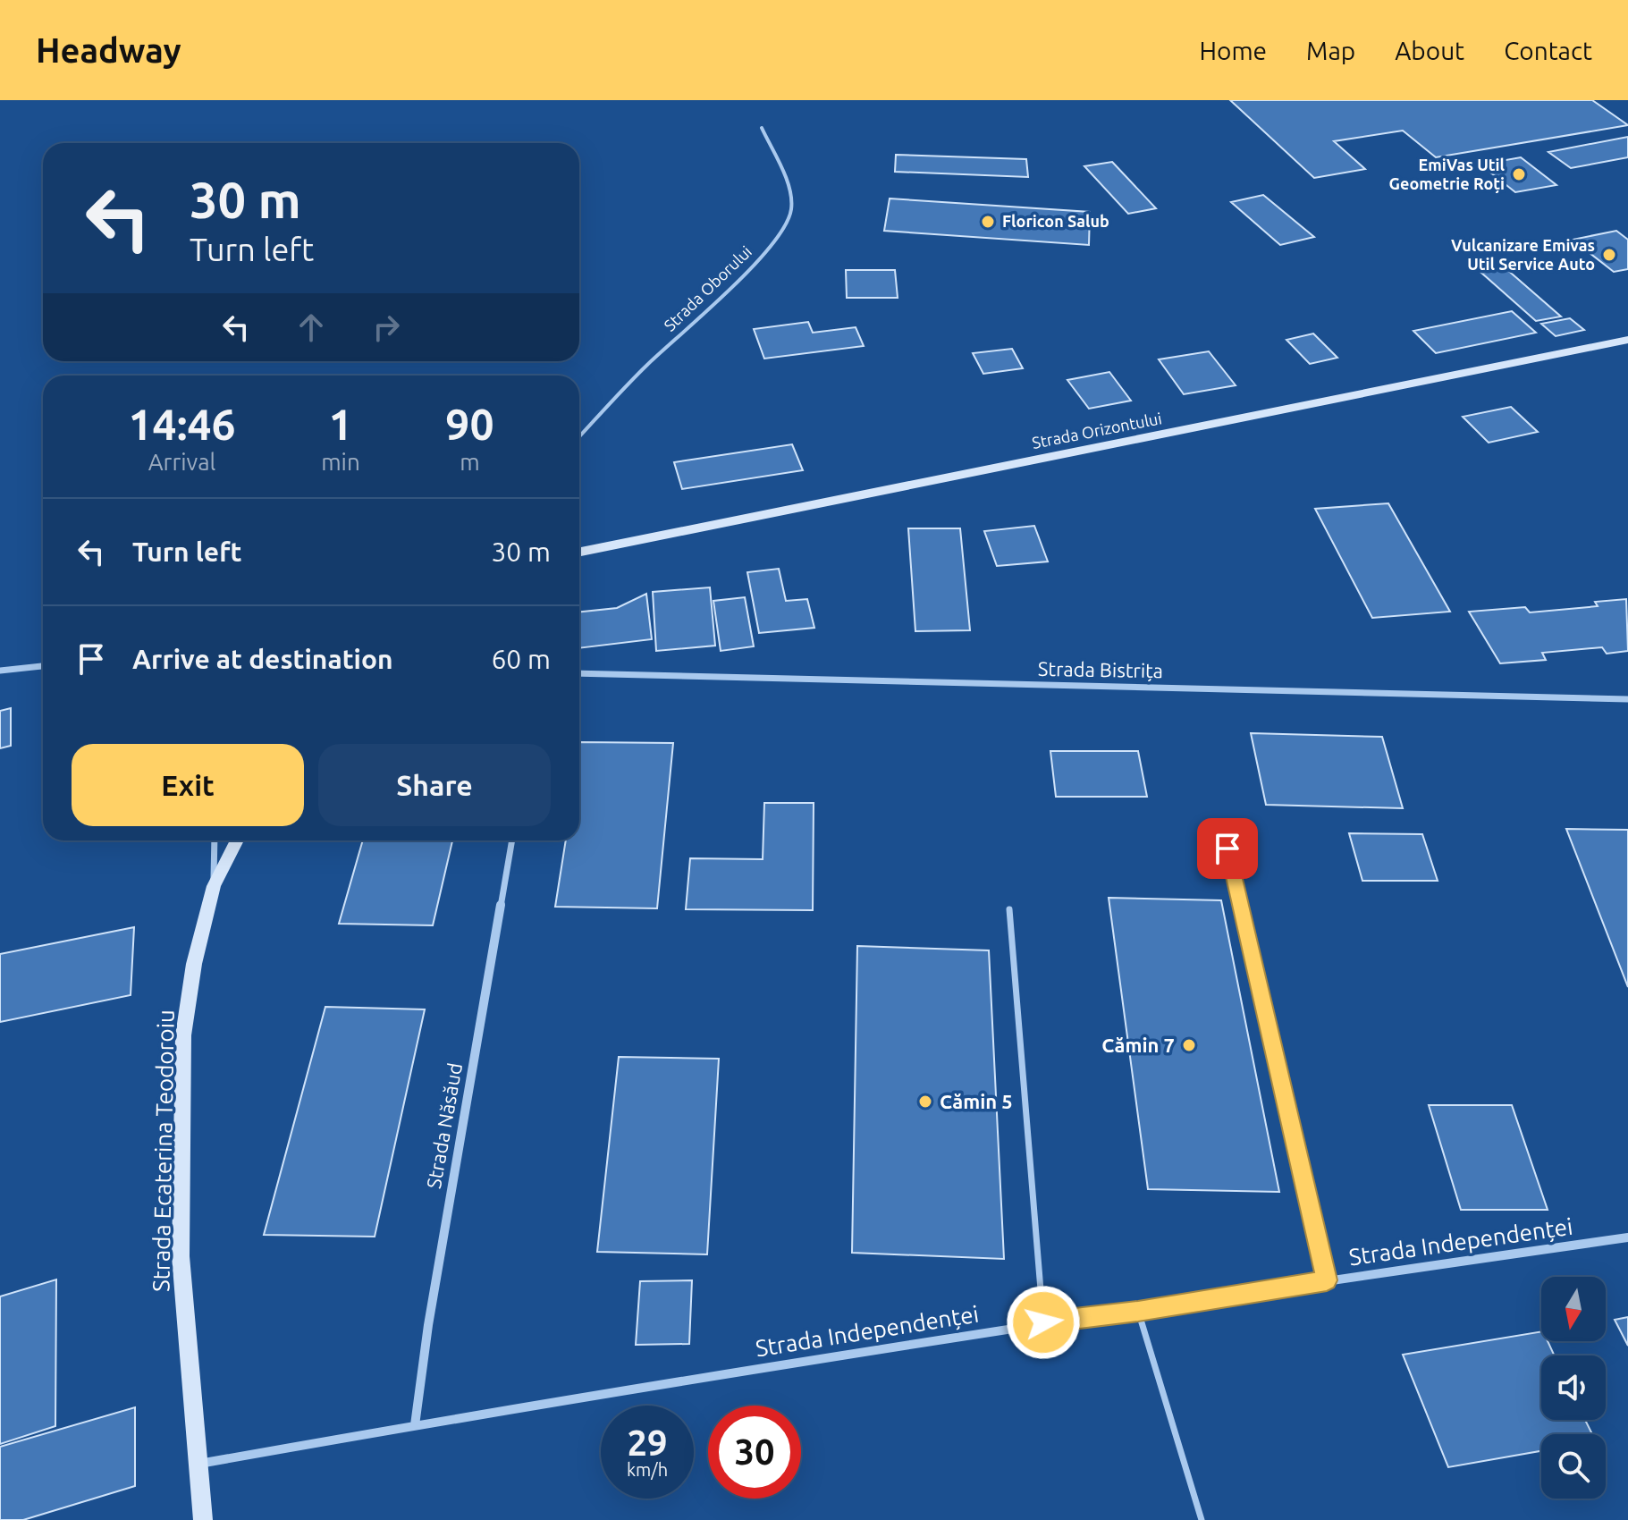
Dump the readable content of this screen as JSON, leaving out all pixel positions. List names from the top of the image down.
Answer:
{
  "streets": {
    "main road": ["Strada Orizontului", "Strada Ecaterina Teodoroiu"],
    "street": ["Strada Bistrița", "Strada Năsăud", "Strada Independenței"],
    "lane": ["Strada Oborului"]
  },
  "crossings": [
    ["Strada Năsăud", "Strada Independenței"],
    ["Strada Ecaterina Teodoroiu", "Strada Independenței"]
  ],
  "places": [
    "EmiVas Util Geometrie Roți",
    "Floricon Salub",
    "Vulcanizare Emivas Util Service Auto",
    "Cămin 7",
    "Cămin 5"
  ],
  "north": "bottom",
  "page": {
    "header": "Headway",
    "nav": [
      "Home",
      "Map",
      "About",
      "Contact"
    ],
    "turn": ["30 m", "Turn left"],
    "eta": [
      "14:46",
      "Arrival",
      "1",
      "min",
      "90",
      "m"
    ],
    "list": [
      {
        "name": "Turn left",
        "value": "30 m"
      },
      {
        "name": "Arrive at destination",
        "value": "60 m"
      }
    ],
    "buttons": ["Exit", "Share"],
    "speed": "29 km/h",
    "limit": "30"
  }
}
